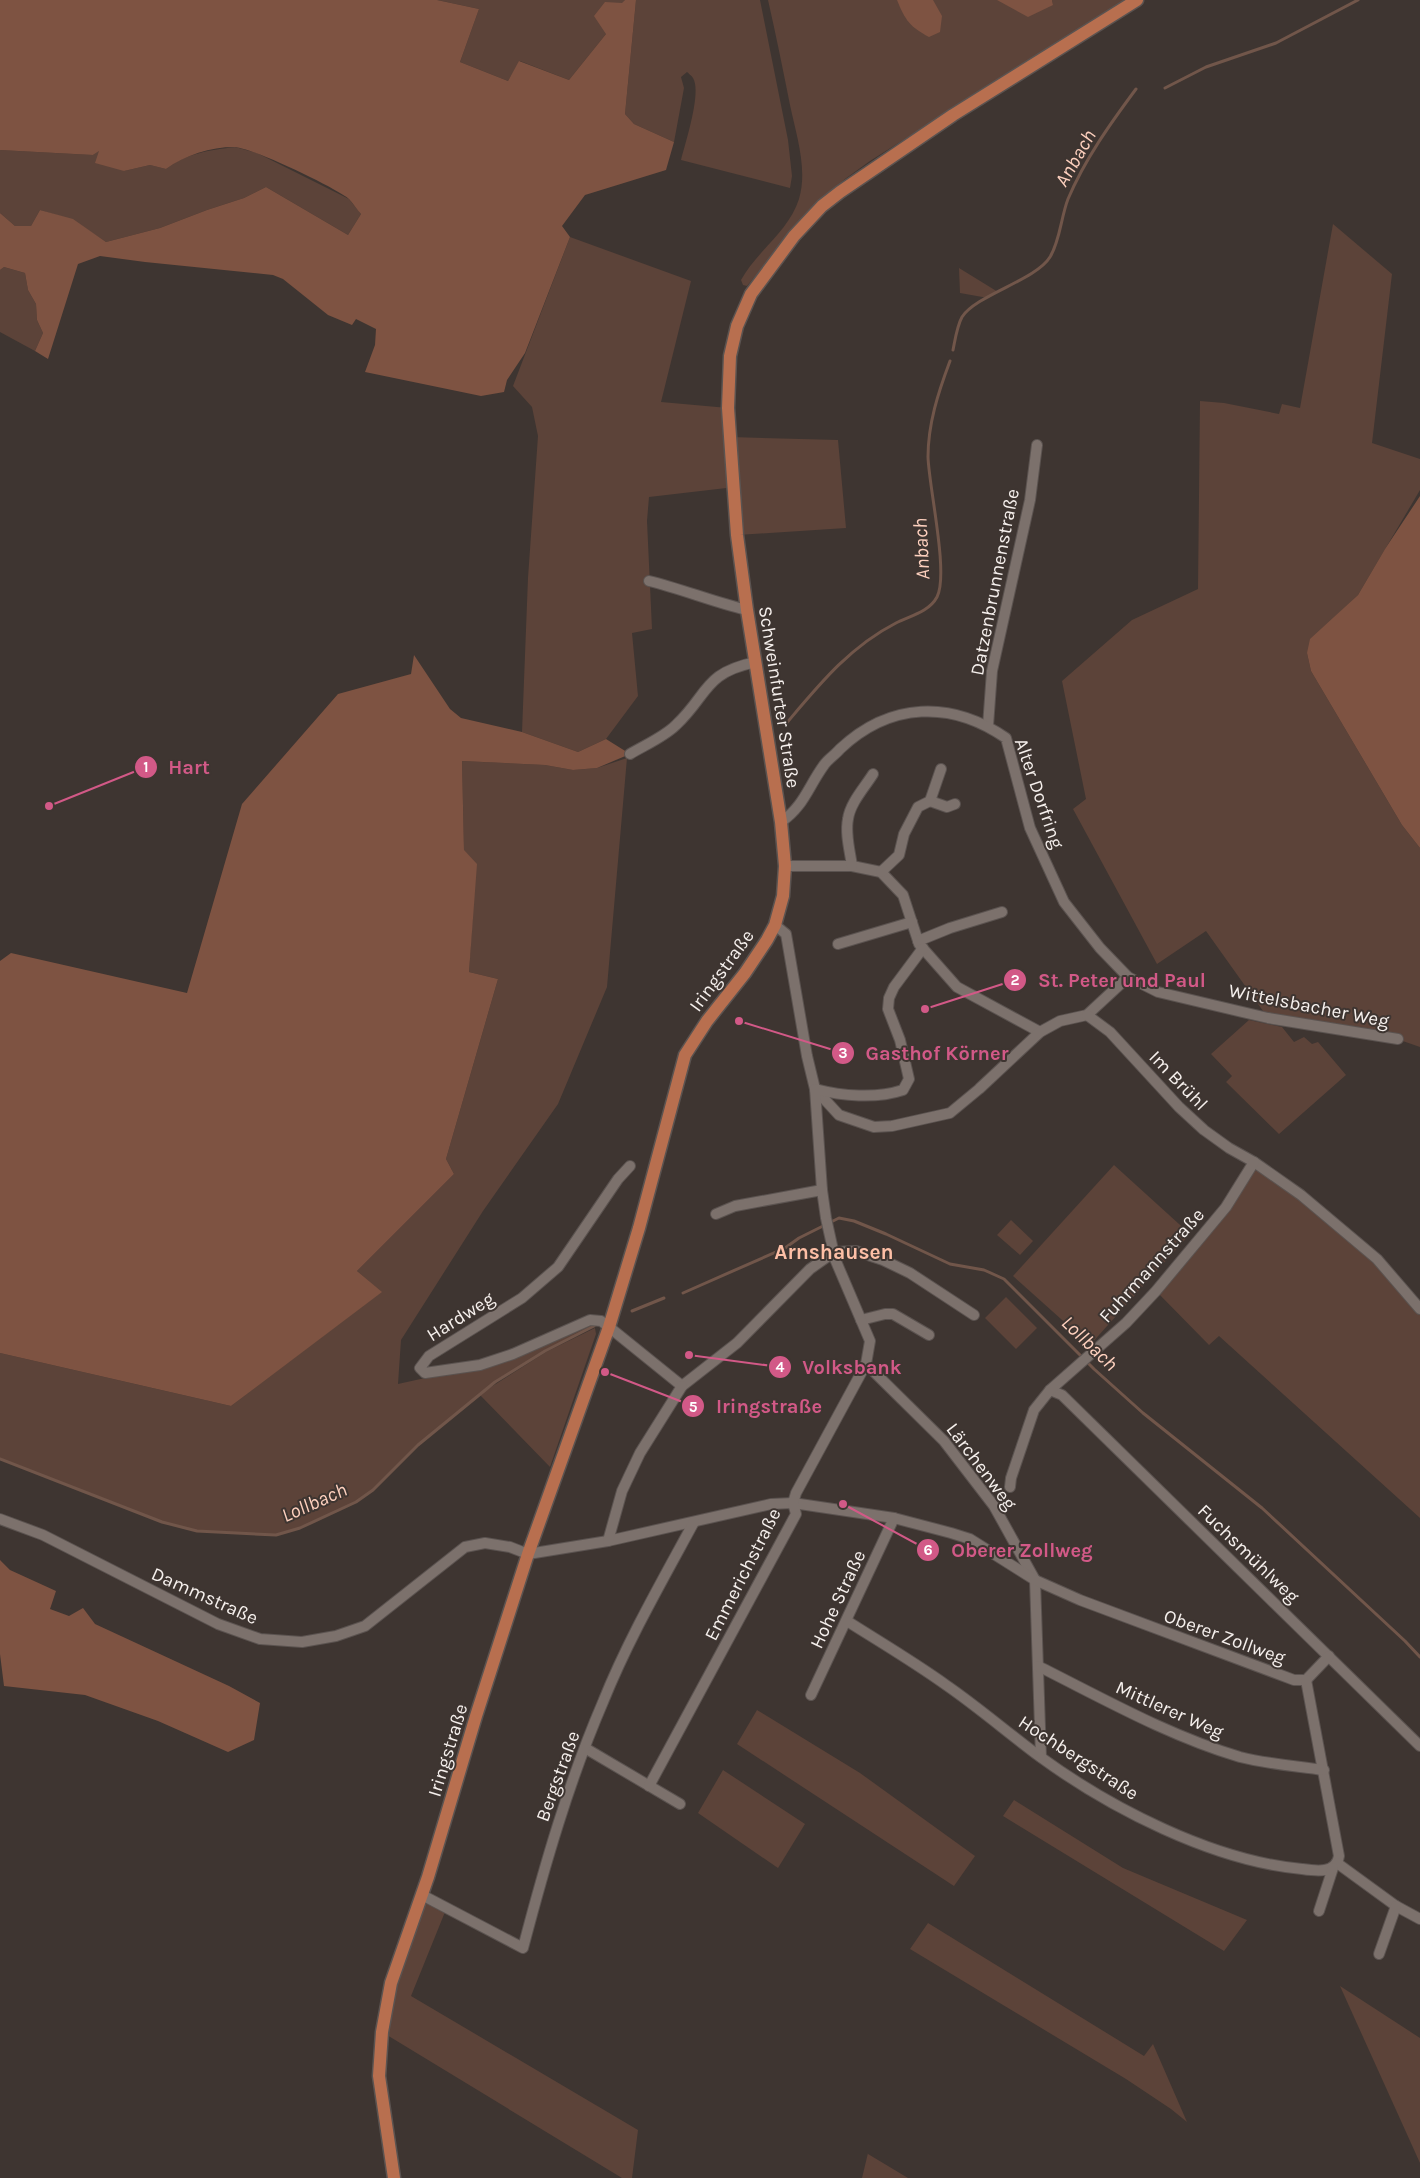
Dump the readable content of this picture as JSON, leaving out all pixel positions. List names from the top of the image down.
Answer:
{
  "streets": {
    "main road": ["Schweinfurter Straße", "Iringstraße"],
    "street": [
      "Datzenbrunnenstraße",
      "Alter Dorfring",
      "Wittelsbacher Weg",
      "Im Brühl",
      "Fuhrmannstraße",
      "Hardweg",
      "Lärchenweg",
      "Fuchsmühlweg",
      "Emmerichstraße",
      "Dammstraße",
      "Hohe Straße",
      "Oberer Zollweg",
      "Mittlerer Weg",
      "Hochbergstraße",
      "Bergstraße"
    ]
  },
  "crossings": [
    ["Datzenbrunnenstraße", "Alter Dorfring"],
    ["Schweinfurter Straße", "Alter Dorfring"],
    ["Schweinfurter Straße", "Iringstraße"],
    ["Alter Dorfring", "Wittelsbacher Weg"],
    ["Iringstraße", "Hardweg"],
    ["Iringstraße", "Dammstraße"],
    ["Iringstraße", "Oberer Zollweg"],
    ["Iringstraße", "Bergstraße"],
    ["Im Brühl", "Fuhrmannstraße"],
    ["Fuhrmannstraße", "Fuchsmühlweg"],
    ["Lärchenweg", "Emmerichstraße"],
    ["Lärchenweg", "Oberer Zollweg"],
    ["Lärchenweg", "Mittlerer Weg"],
    ["Lärchenweg", "Hochbergstraße"],
    ["Fuchsmühlweg", "Oberer Zollweg"],
    ["Emmerichstraße", "Oberer Zollweg"],
    ["Dammstraße", "Oberer Zollweg"],
    ["Hohe Straße", "Oberer Zollweg"],
    ["Hohe Straße", "Hochbergstraße"],
    ["Oberer Zollweg", "Bergstraße"]
  ],
  "districts": ["Arnshausen"],
  "water": ["Anbach", "Lollbach"],
  "places": [
    "Hart",
    "St. Peter und Paul",
    "Gasthof Körner",
    "Volksbank",
    "Iringstraße",
    "Oberer Zollweg"
  ]
}
